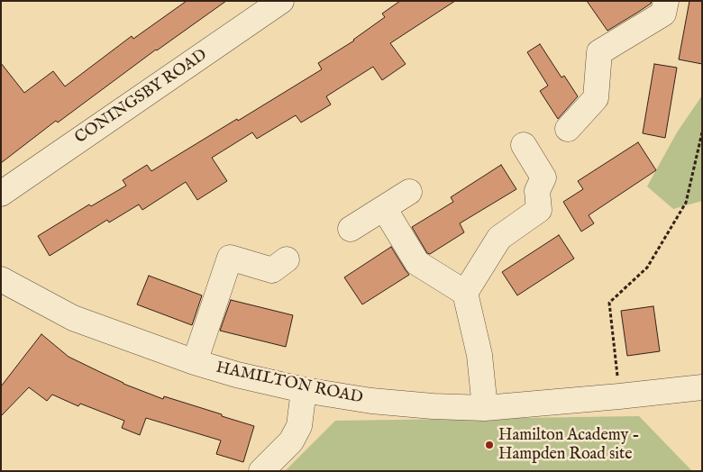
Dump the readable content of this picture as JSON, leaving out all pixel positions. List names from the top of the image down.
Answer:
{
  "streets": {
    "street": ["CONINGSBY ROAD", "HAMILTON ROAD"]
  },
  "places": ["Hamilton Academy - Hampden Road site"]
}
